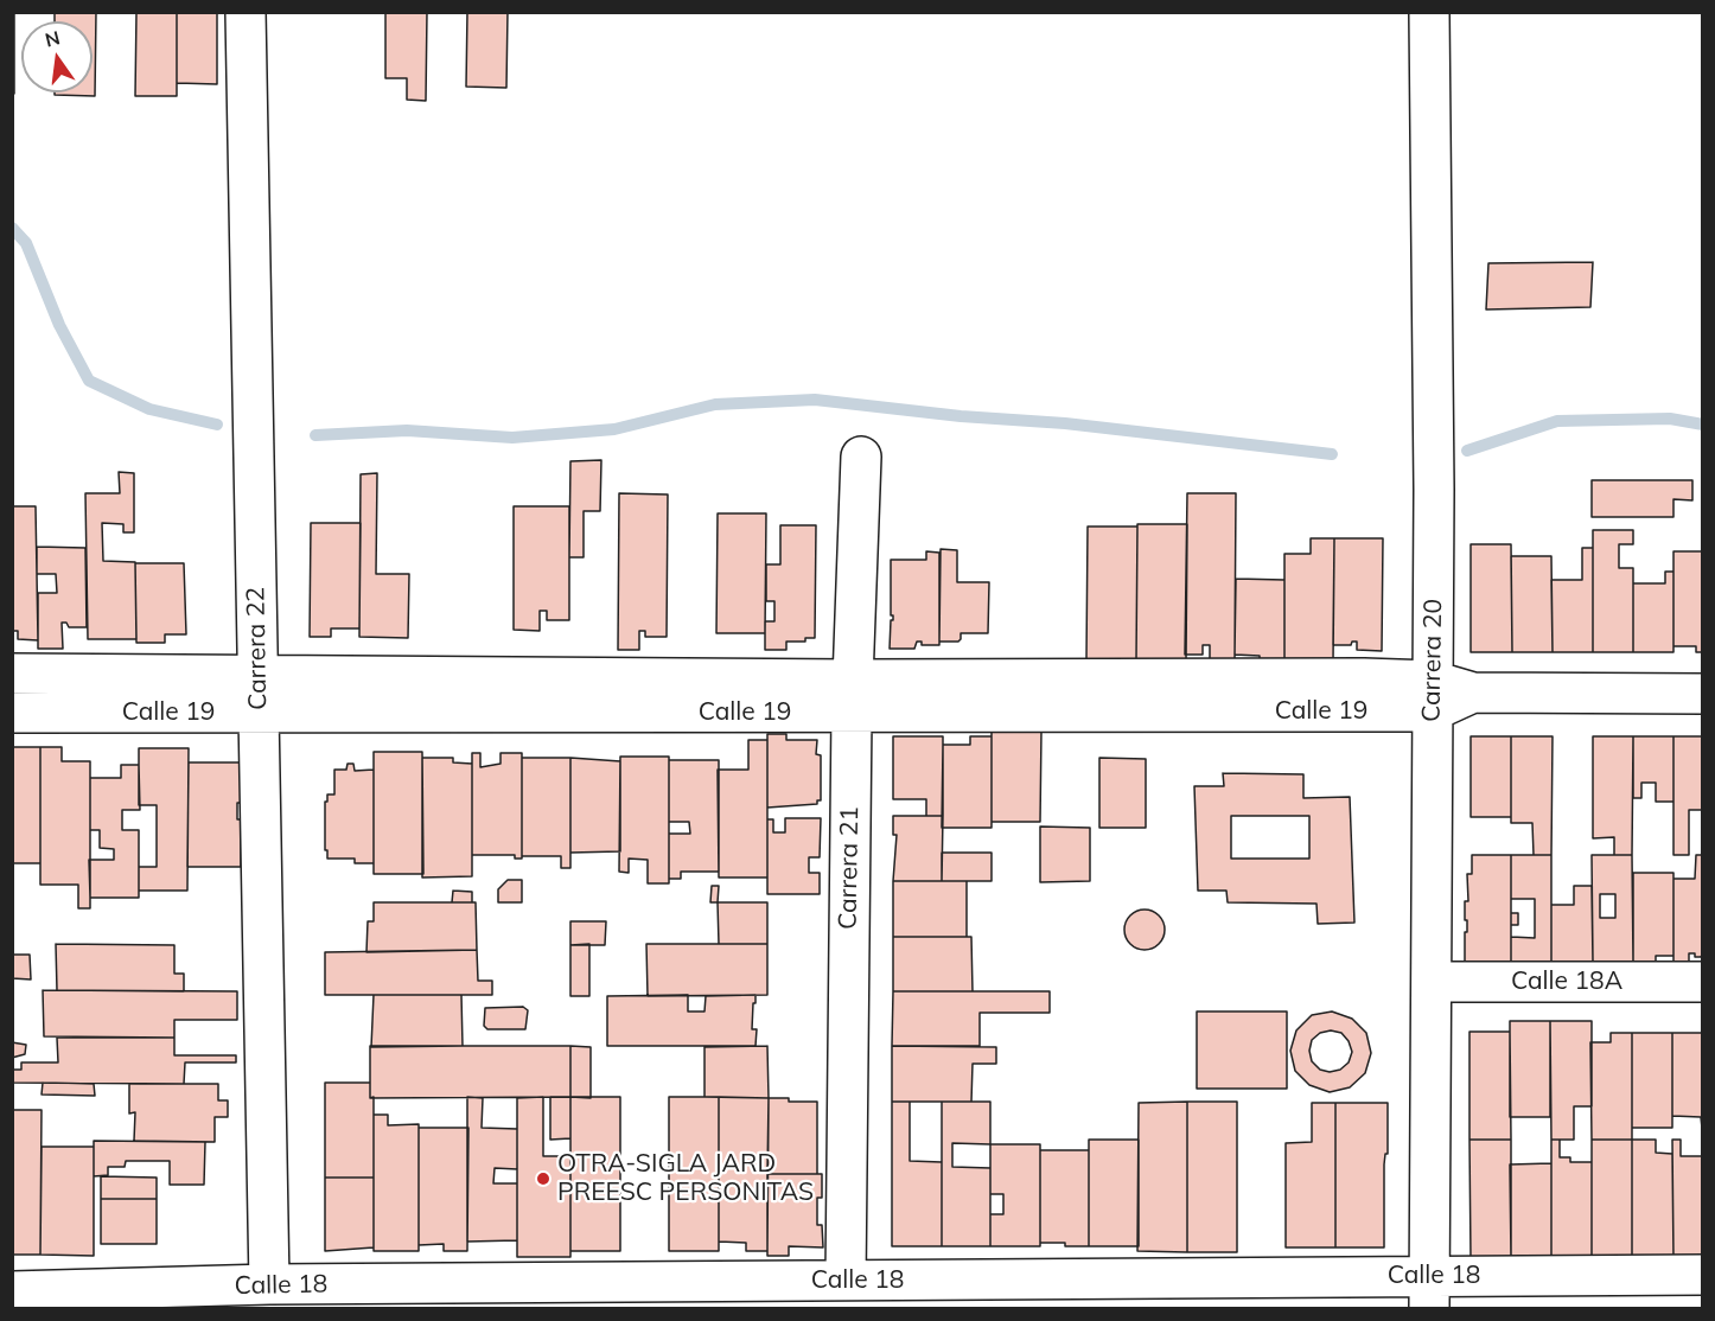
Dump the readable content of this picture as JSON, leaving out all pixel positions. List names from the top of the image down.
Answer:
{
  "streets": {
    "street": [
      "Carrera 22",
      "Carrera 20",
      "Calle 19",
      "Carrera 21",
      "Calle 18A",
      "Calle 18"
    ]
  },
  "crossings": [
    ["Carrera 22", "Calle 19"],
    ["Carrera 22", "Calle 18"],
    ["Carrera 20", "Calle 19"],
    ["Carrera 20", "Calle 18A"],
    ["Carrera 20", "Calle 18"],
    ["Calle 19", "Carrera 21"],
    ["Carrera 21", "Calle 18"]
  ],
  "places": ["OTRA-SIGLA JARD PREESC PERSONITAS"],
  "north": "top"
}
